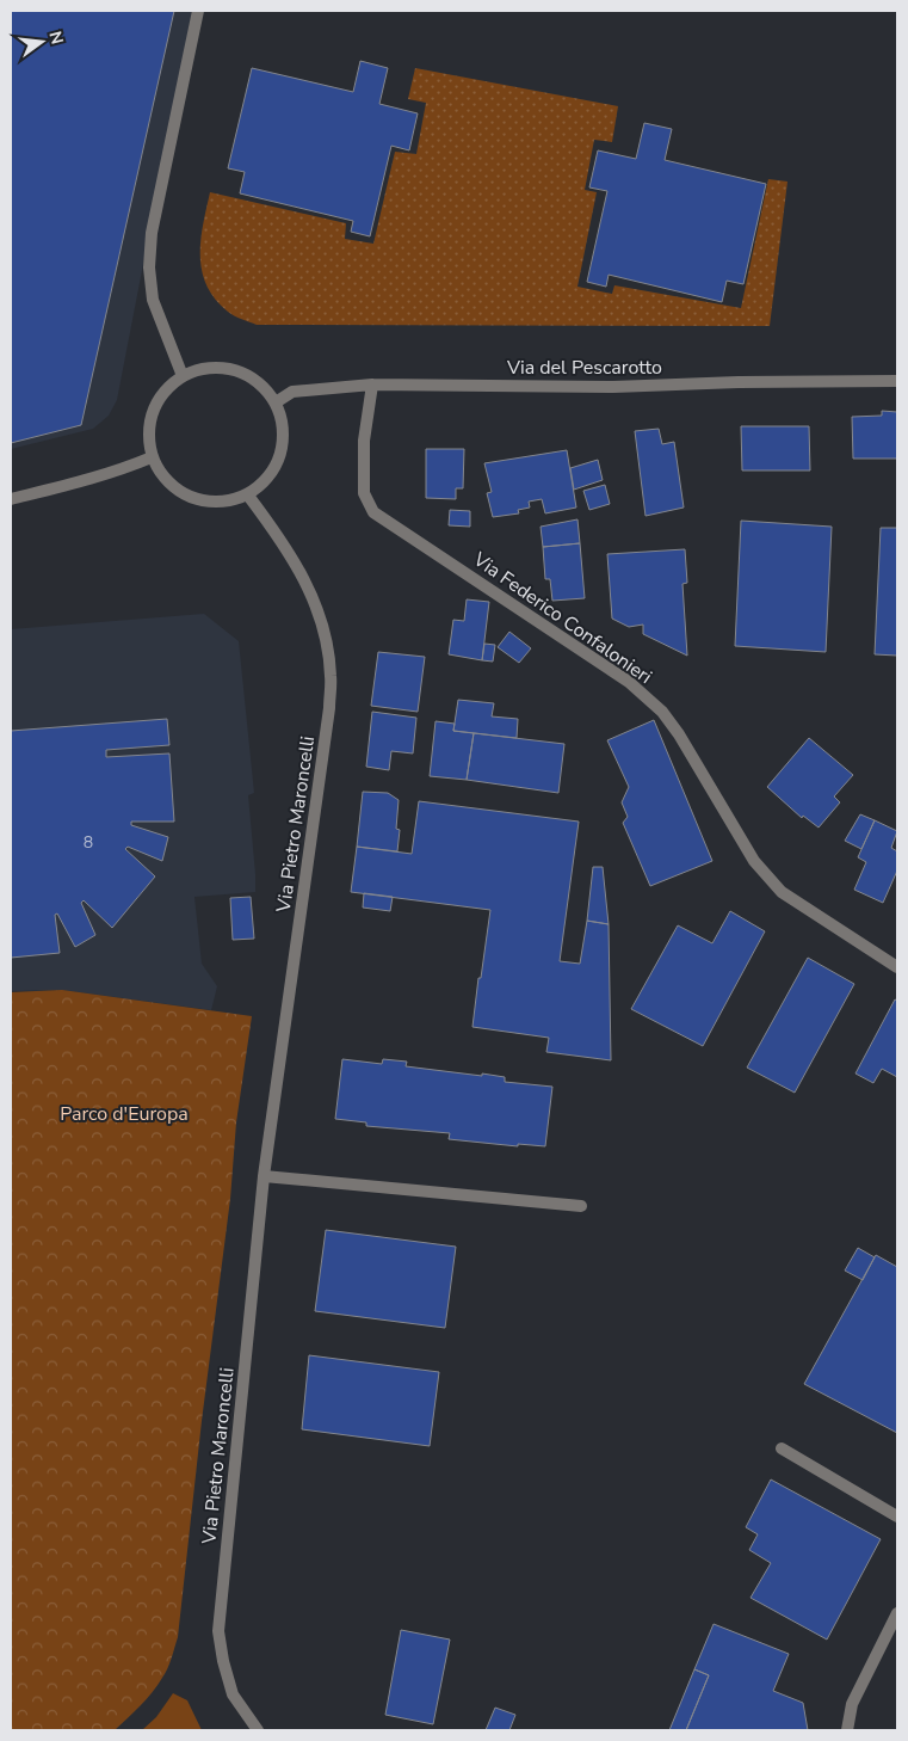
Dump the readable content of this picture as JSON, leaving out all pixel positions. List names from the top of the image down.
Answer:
{
  "streets": {
    "street": ["Via del Pescarotto", "Via Federico Confalonieri", "Via Pietro Maroncelli"]
  },
  "crossings": [
    ["Via del Pescarotto", "Via Federico Confalonieri"],
    ["Via del Pescarotto", "Via Pietro Maroncelli"]
  ],
  "parks": ["Parco d'Europa"],
  "house_numbers": ["8"],
  "north": "right"
}
